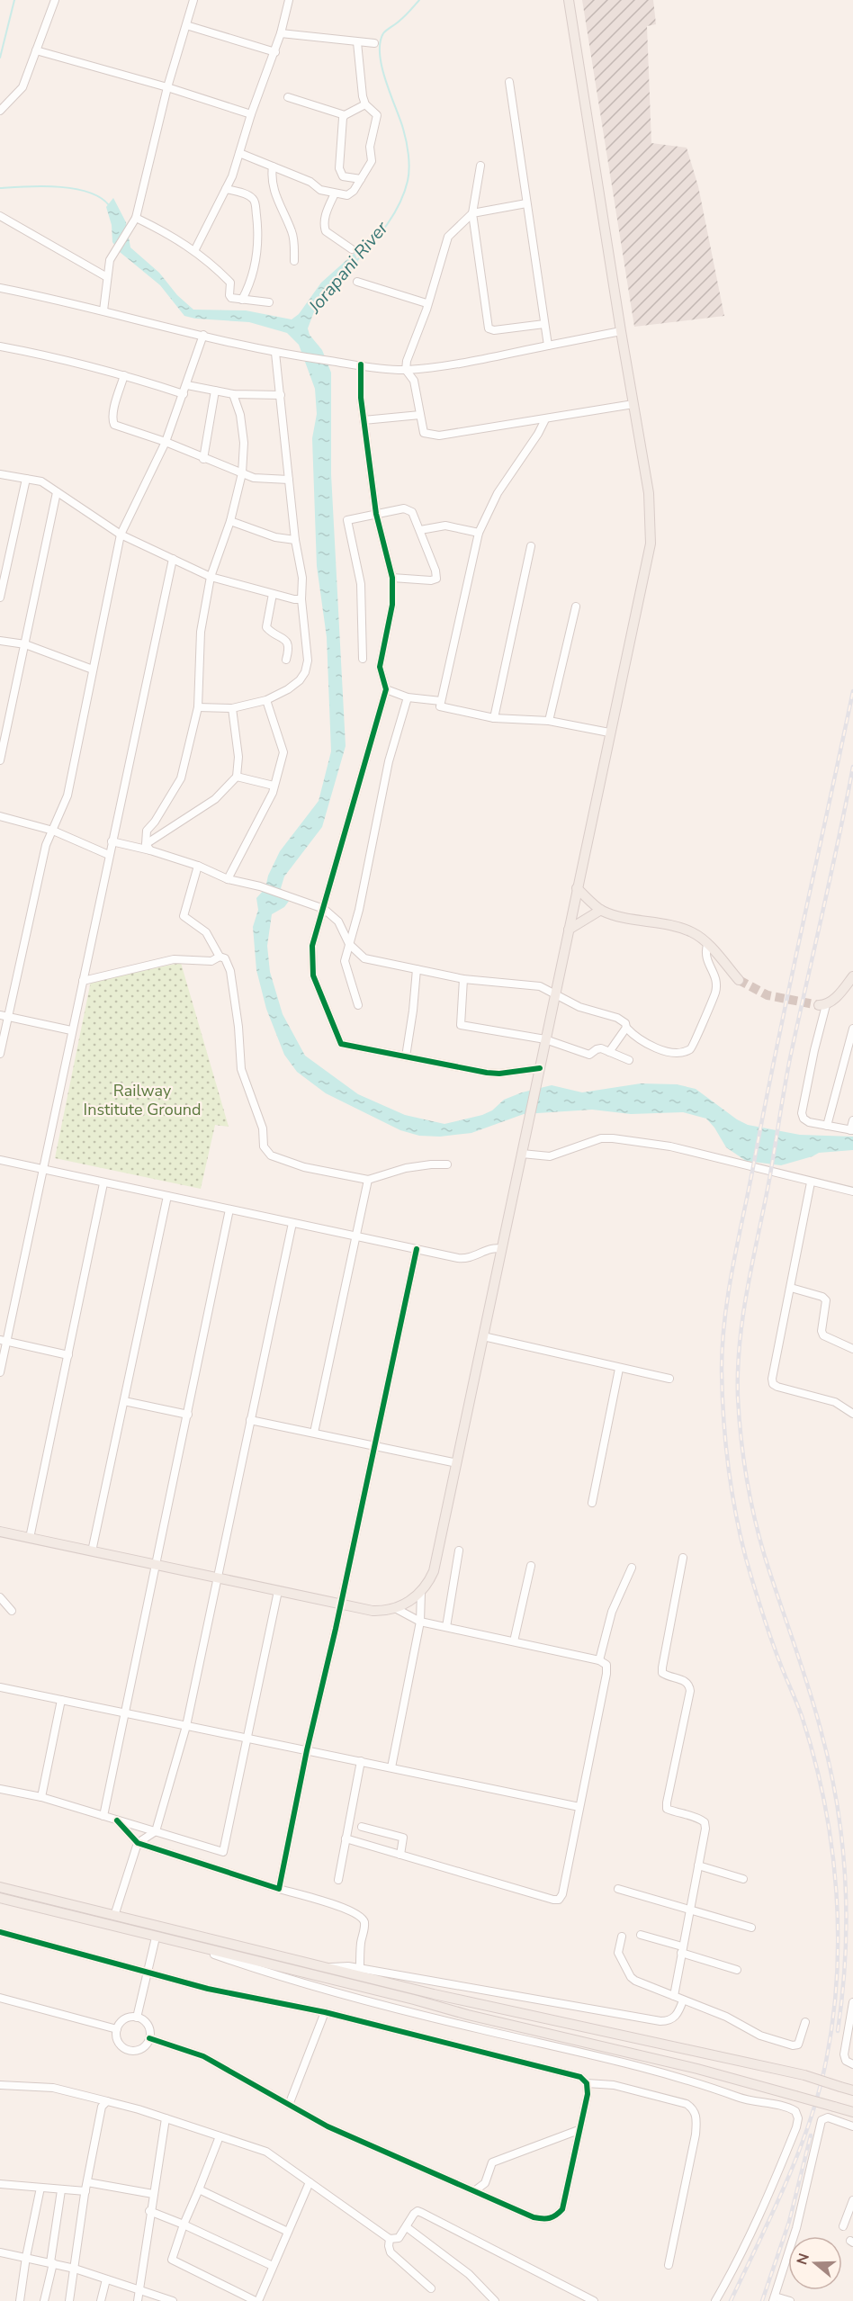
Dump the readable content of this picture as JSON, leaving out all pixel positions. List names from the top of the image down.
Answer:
{
  "water": ["Jorapani River"],
  "parks": ["Railway Institute Ground"],
  "north": "left"
}
